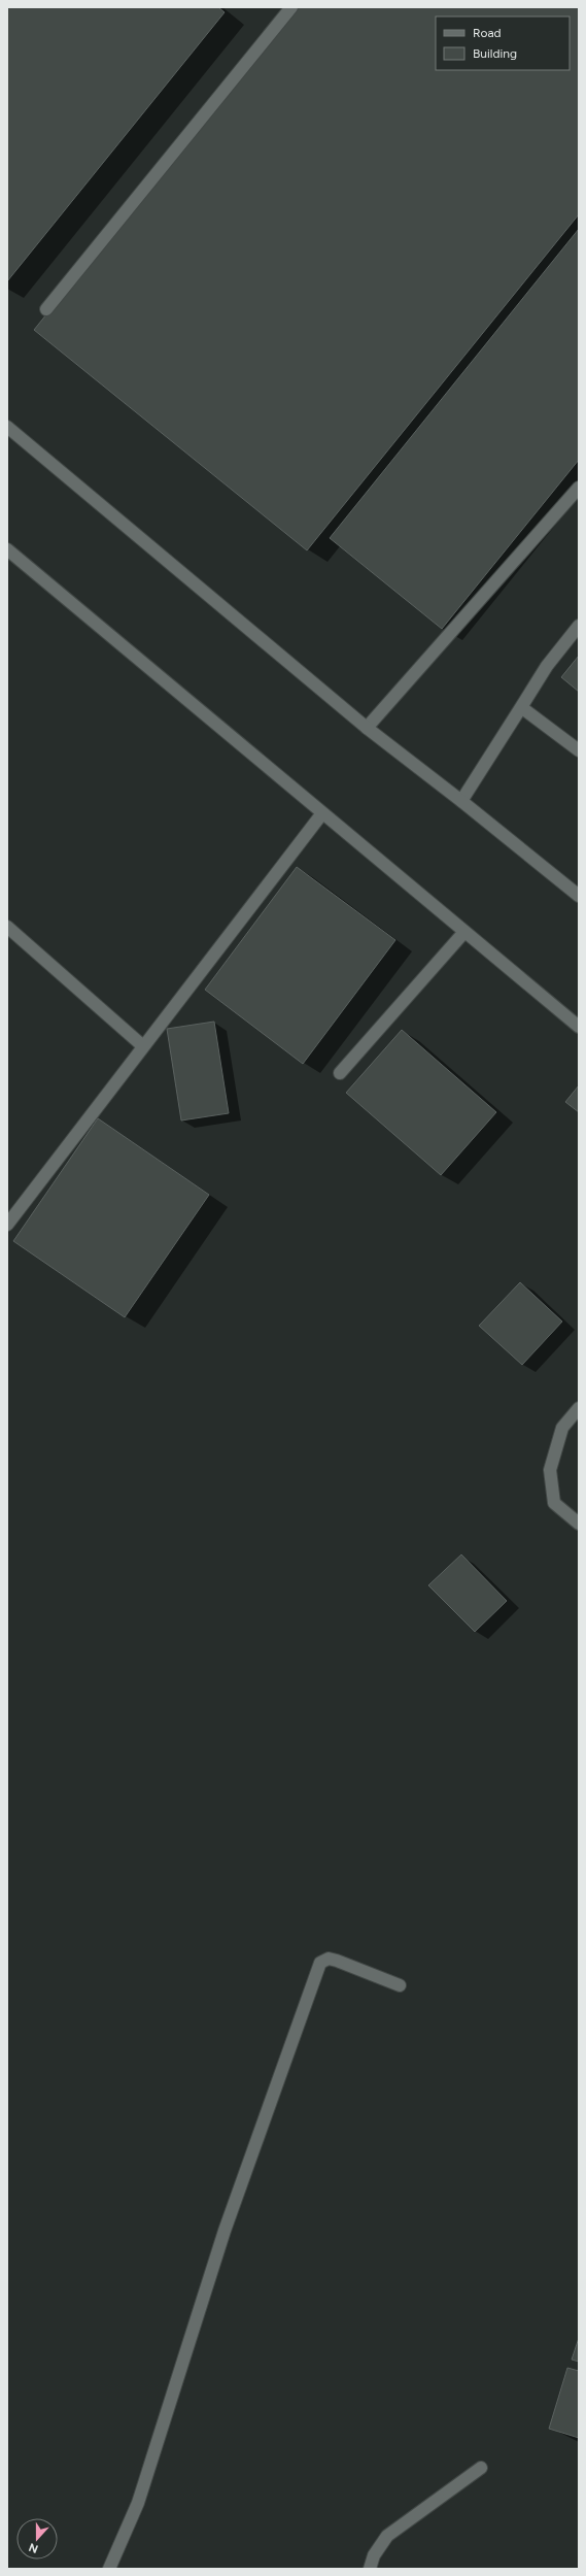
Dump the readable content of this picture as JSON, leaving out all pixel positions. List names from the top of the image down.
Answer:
{
  "legend": ["Road", "Building"],
  "north": "bottom"
}
